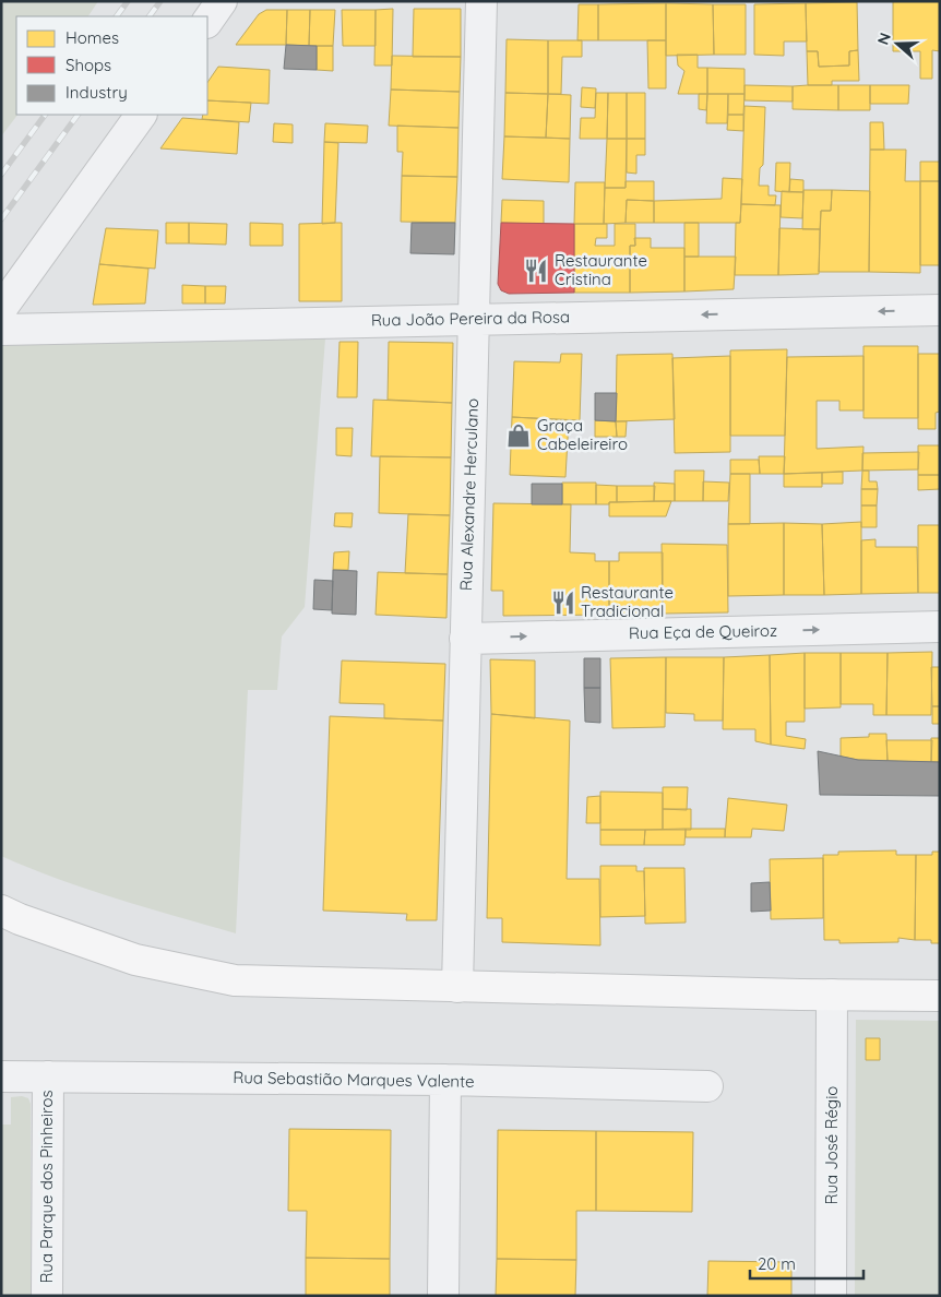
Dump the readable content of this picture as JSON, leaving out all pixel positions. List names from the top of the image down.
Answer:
{
  "streets": {
    "street": [
      "Rua João Pereira da Rosa",
      "Rua Alexandre Herculano",
      "Rua Eça de Queiroz",
      "Rua Sebastião Marques Valente",
      "Rua José Régio",
      "Rua Parque dos Pinheiros"
    ]
  },
  "crossings": [
    ["Rua João Pereira da Rosa", "Rua Alexandre Herculano"],
    ["Rua Alexandre Herculano", "Rua Eça de Queiroz"],
    ["Rua Sebastião Marques Valente", "Rua Parque dos Pinheiros"]
  ],
  "one_way": ["Rua João Pereira da Rosa", "Rua Eça de Queiroz"],
  "places": {
    "restaurant": ["Restaurante Cristina", "Restaurante Tradicional"],
    "shop": ["Graça Cabeleireiro"]
  },
  "legend": ["Homes", "Shops", "Industry"],
  "scale_bar": "20 m",
  "north": "left"
}
